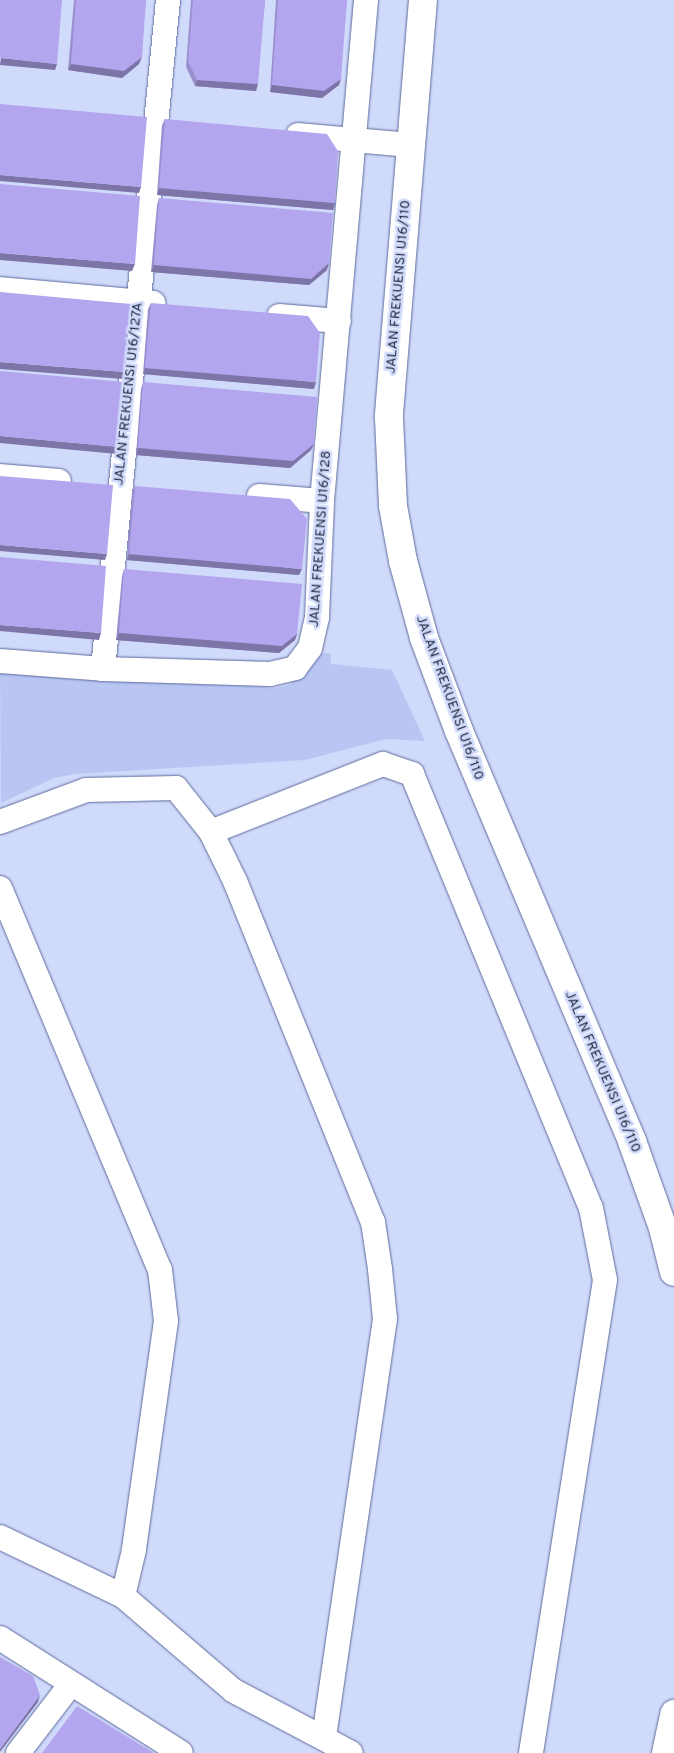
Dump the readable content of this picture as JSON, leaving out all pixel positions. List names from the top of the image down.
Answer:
{
  "streets": {
    "street": ["JALAN FREKUENSI U16/110", "JALAN FREKUENSI U16/127A", "JALAN FREKUENSI U16/128"]
  },
  "crossings": [
    ["JALAN FREKUENSI U16/127A", "JALAN FREKUENSI U16/128"]
  ]
}
